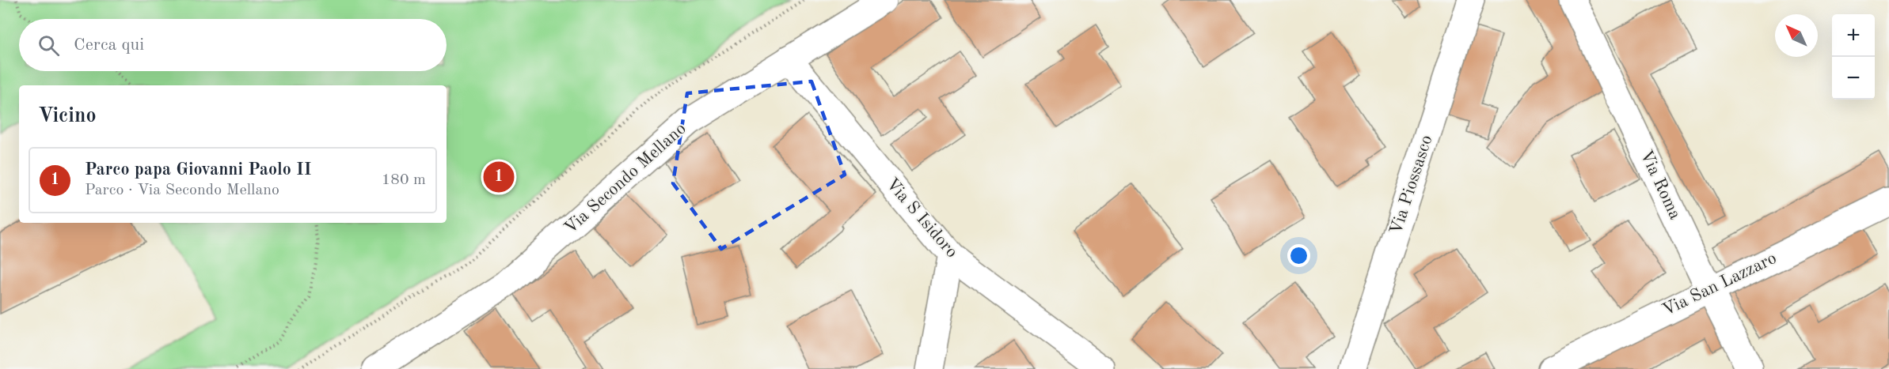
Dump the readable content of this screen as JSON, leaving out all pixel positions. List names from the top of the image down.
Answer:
{
  "streets": {
    "street": [
      "Via Secondo Mellano",
      "Via Piossasco",
      "Via Roma",
      "Via S Isidoro",
      "Via San Lazzaro"
    ]
  },
  "crossings": [
    ["Via Secondo Mellano", "Via S Isidoro"],
    ["Via Roma", "Via San Lazzaro"]
  ],
  "north": "top left",
  "page": {
    "map_buttons": ["+", "−"],
    "search": "Cerca qui",
    "heading": "Vicino",
    "list": [
      {
        "mark": "1",
        "name": "Parco papa Giovanni Paolo II",
        "note": "Parco · Via Secondo Mellano",
        "value": "180 m"
      }
    ],
    "pins": "1"
  }
}
